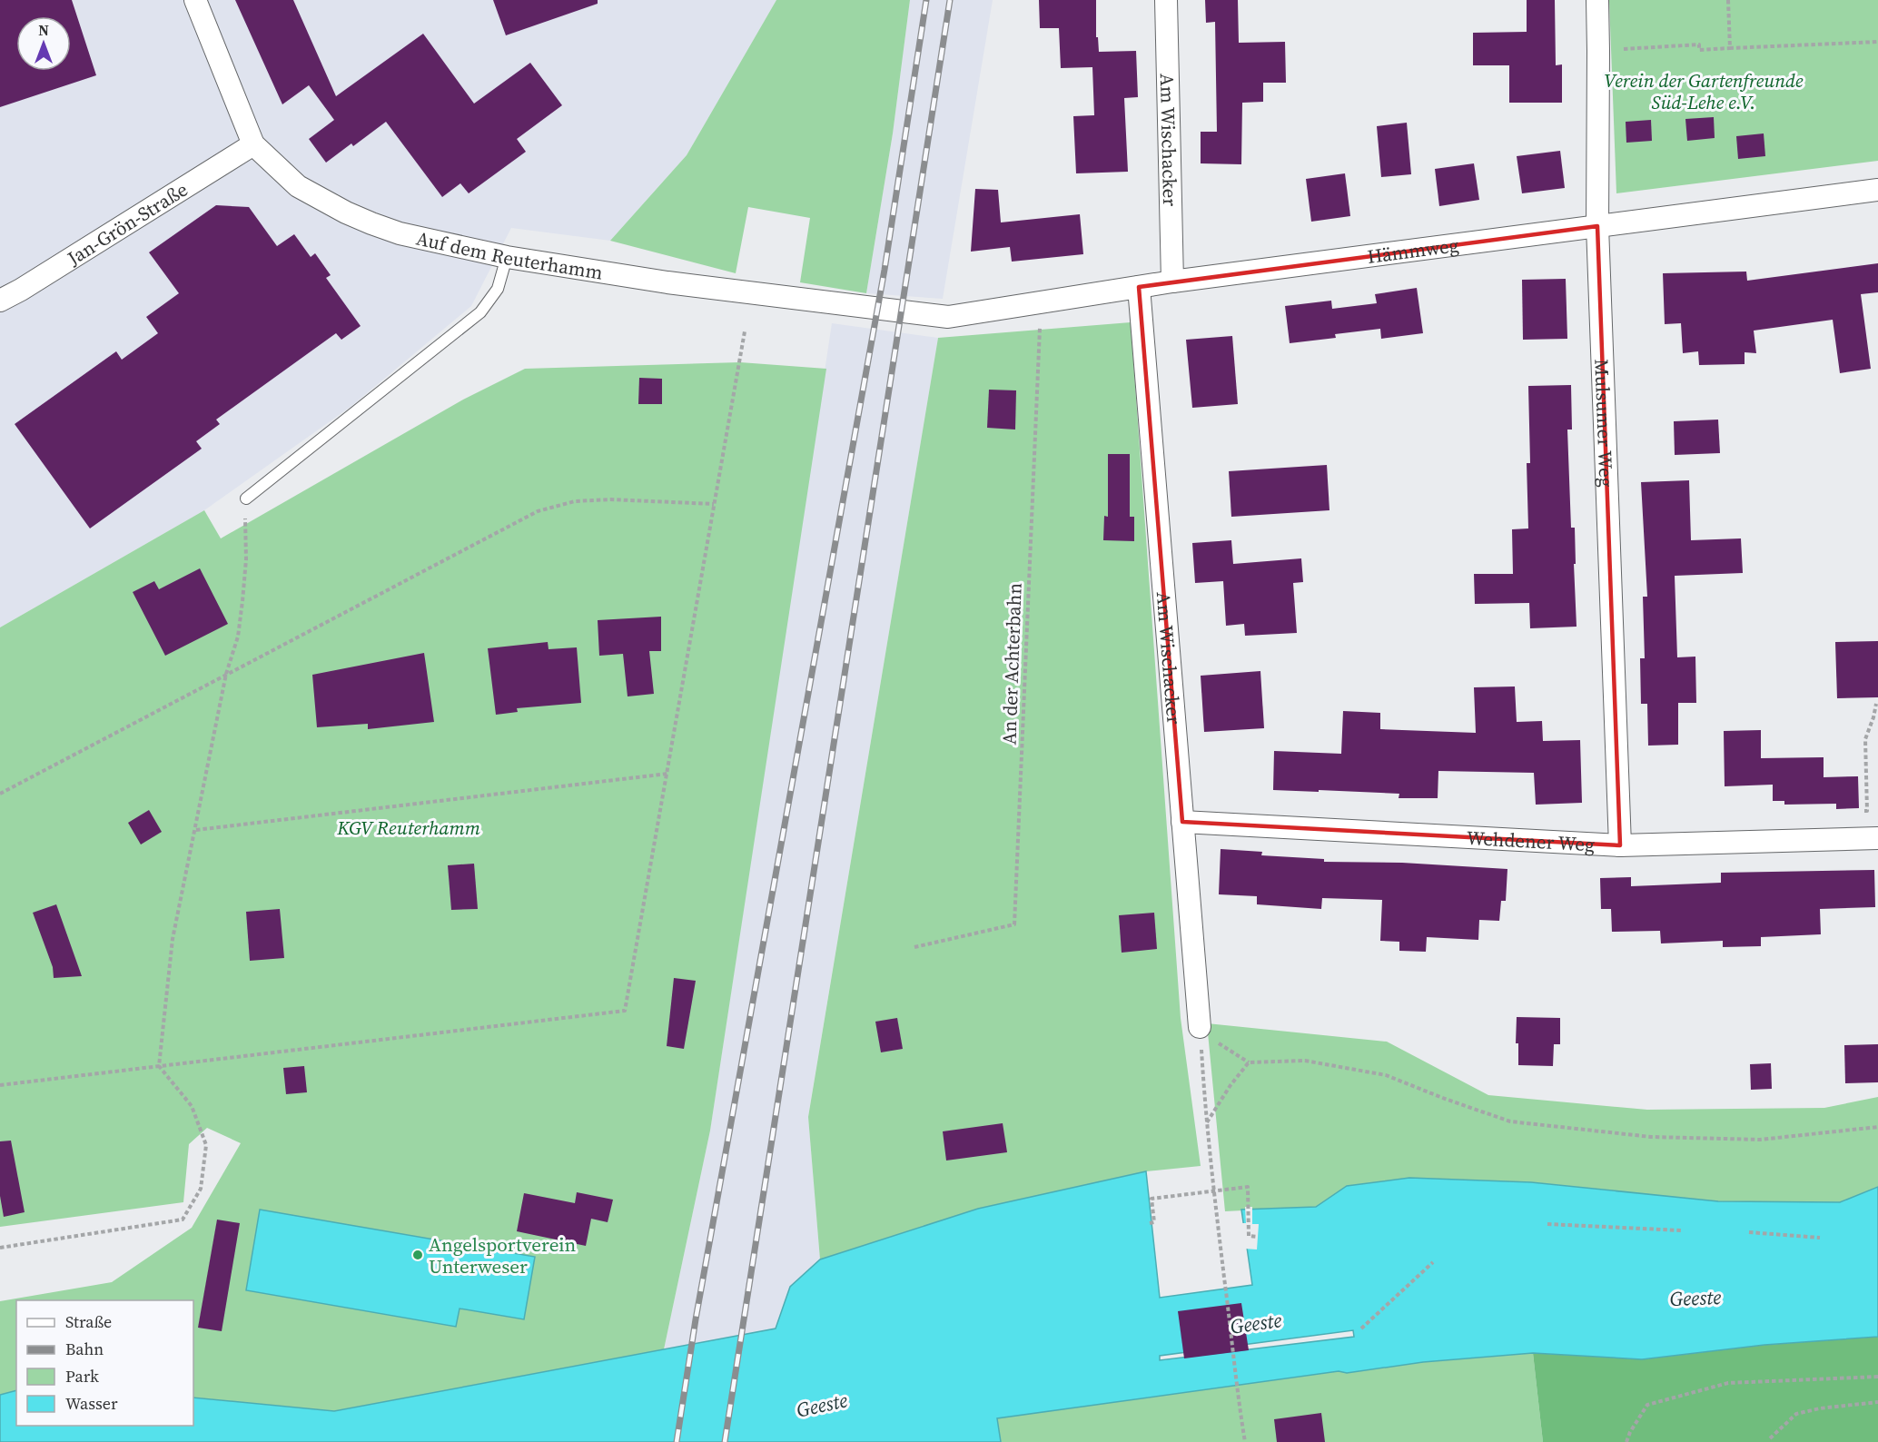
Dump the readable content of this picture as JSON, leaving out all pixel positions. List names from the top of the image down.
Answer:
{
  "streets": {
    "street": [
      "Am Wischacker",
      "Jan-Grön-Straße",
      "Hämmweg",
      "Auf dem Reuterhamm",
      "Mulsumer Weg",
      "Wehdener Weg"
    ],
    "path": ["An der Achterbahn"]
  },
  "crossings": [
    ["Am Wischacker", "Hämmweg"],
    ["Am Wischacker", "Wehdener Weg"],
    ["Jan-Grön-Straße", "Auf dem Reuterhamm"],
    ["Hämmweg", "Auf dem Reuterhamm"],
    ["Hämmweg", "Mulsumer Weg"],
    ["Hämmweg", "An der Achterbahn"],
    ["Mulsumer Weg", "Wehdener Weg"]
  ],
  "water": ["Geeste"],
  "parks": ["Verein der Gartenfreunde Süd-Lehe e.V.", "KGV Reuterhamm"],
  "places": ["Angelsportverein Unterweser"],
  "legend": [
    "Straße",
    "Bahn",
    "Park",
    "Wasser"
  ],
  "north": "top"
}
